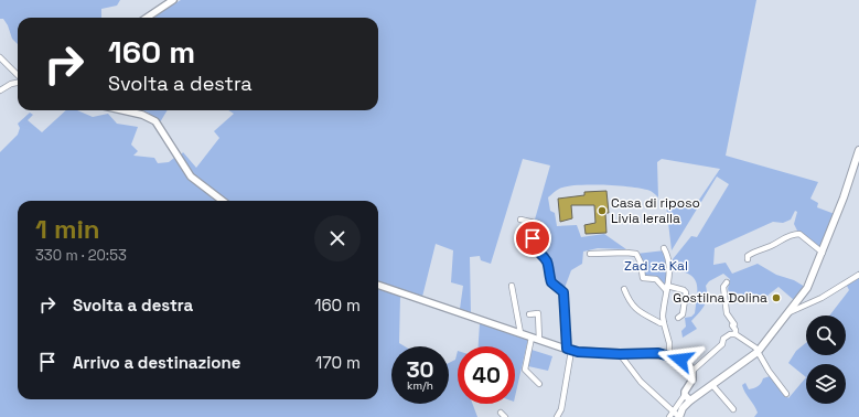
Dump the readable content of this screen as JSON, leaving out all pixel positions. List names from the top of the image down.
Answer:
{
  "parks": ["Zad za Kal"],
  "places": ["Casa di riposo Livia Ieralla", "Gostilna Dolina"],
  "page": {
    "turn": ["160 m", "Svolta a destra"],
    "heading": ["1 min", "330 m · 20:53"],
    "list": [
      {
        "name": "Svolta a destra",
        "value": "160 m"
      },
      {
        "name": "Arrivo a destinazione",
        "value": "170 m"
      }
    ],
    "speed": "30 km/h",
    "limit": "40"
  }
}
